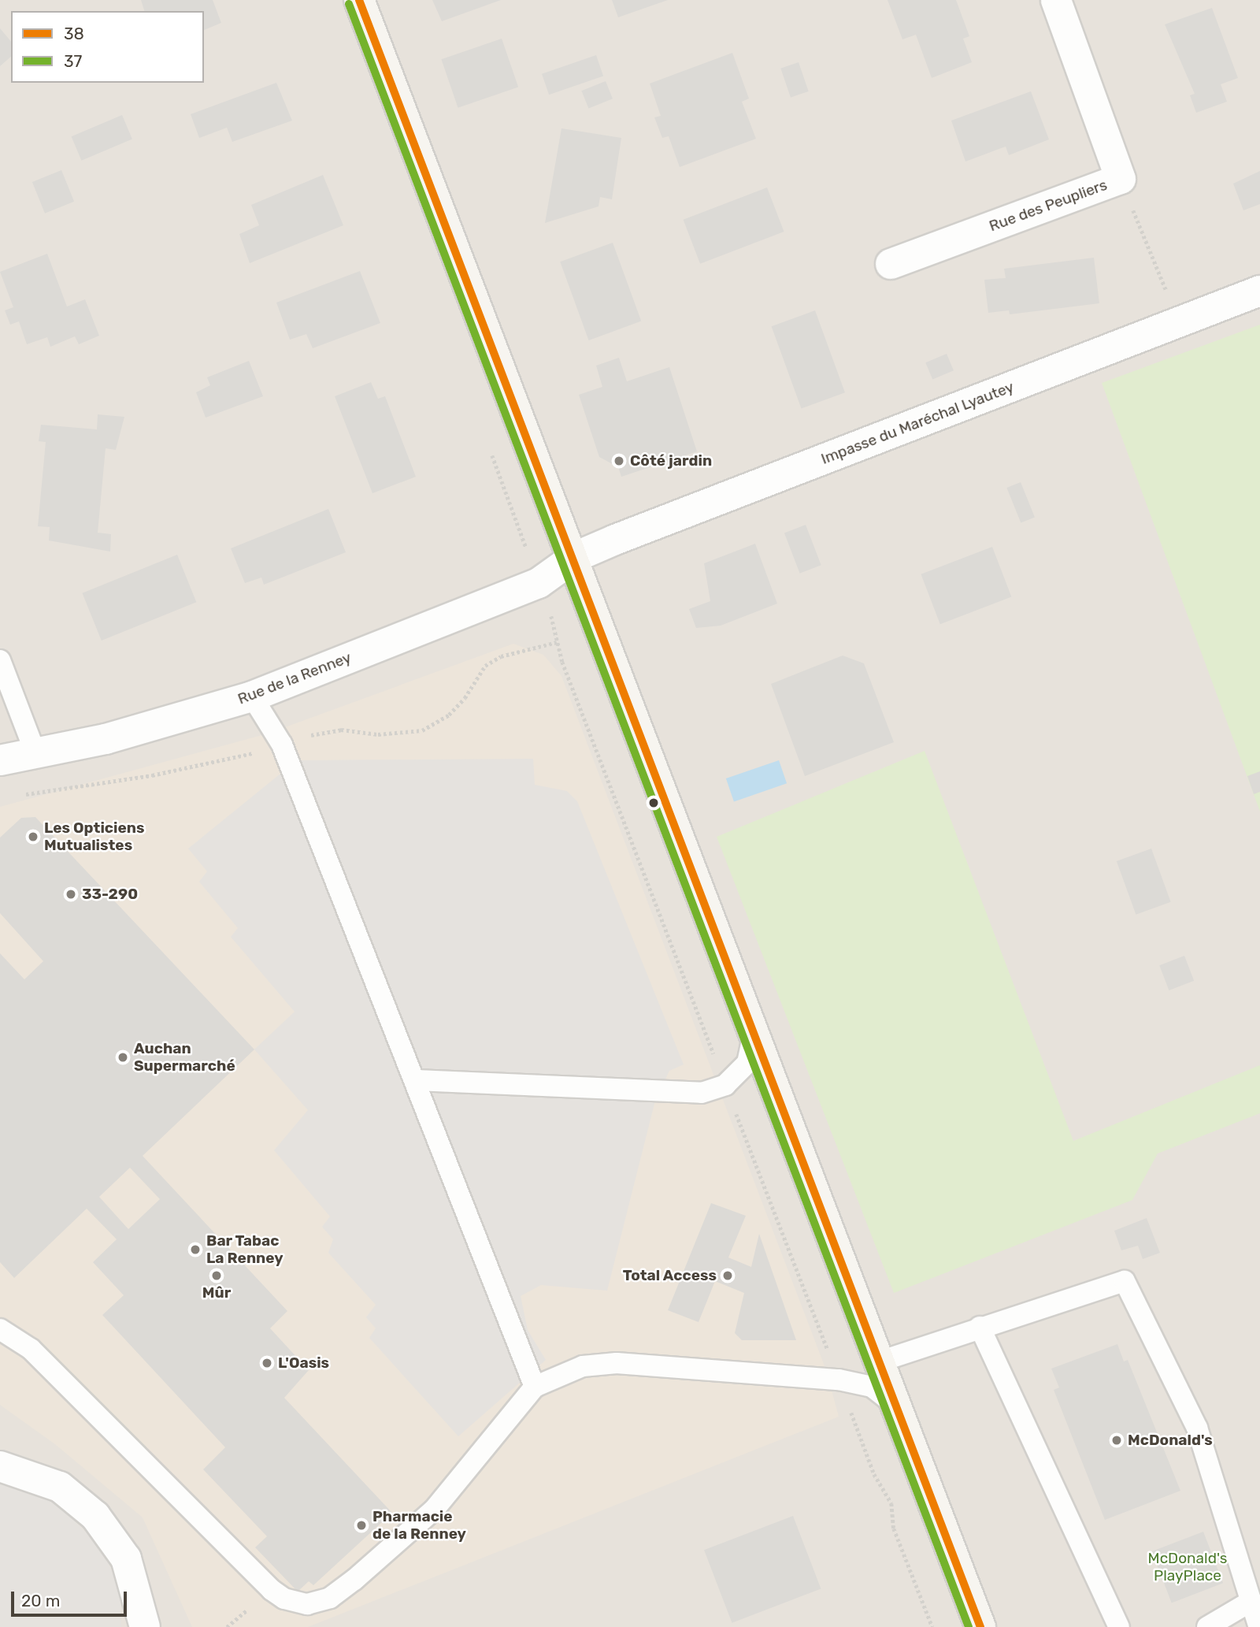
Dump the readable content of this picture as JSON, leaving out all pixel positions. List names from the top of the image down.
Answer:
{
  "streets": {
    "street": ["Rue des Peupliers", "Impasse du Maréchal Lyautey", "Rue de la Renney"]
  },
  "crossings": [
    ["Impasse du Maréchal Lyautey", "Rue de la Renney"]
  ],
  "parks": ["McDonald's PlayPlace"],
  "places": [
    "Côté jardin",
    "Les Opticiens Mutualistes",
    "33-290",
    "Auchan Supermarché",
    "Bar Tabac La Renney",
    "Mûr",
    "Total Access",
    "L'Oasis",
    "McDonald's",
    "Pharmacie de la Renney"
  ],
  "lines": ["transit line 38", "transit line 37"],
  "legend": ["38", "37"],
  "scale_bar": "20 m"
}
